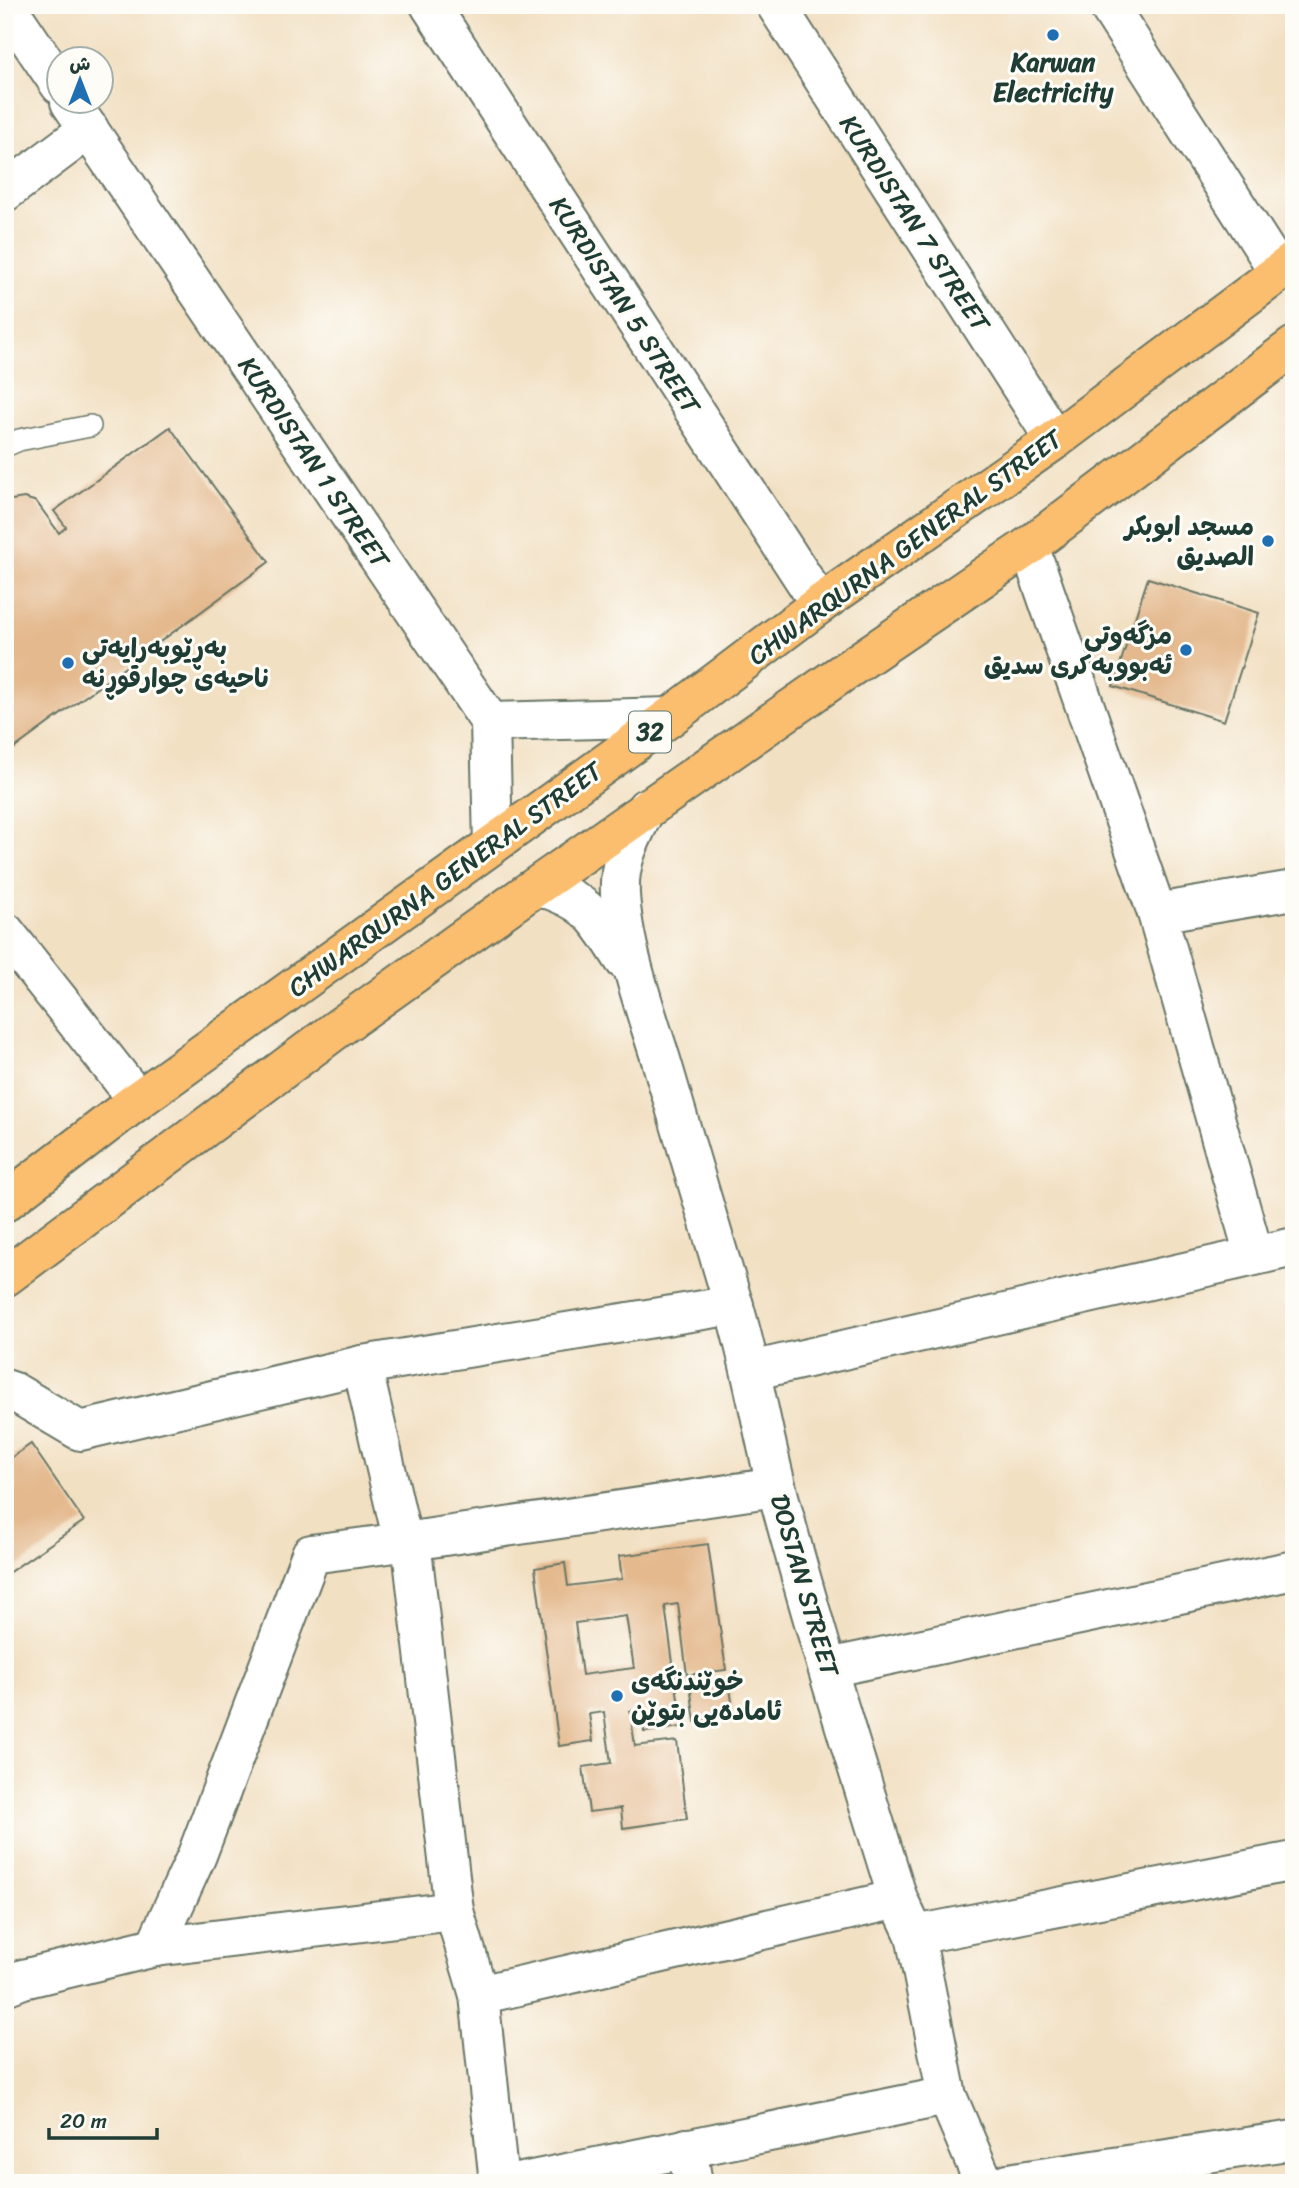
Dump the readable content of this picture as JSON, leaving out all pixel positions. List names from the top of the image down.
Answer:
{
  "streets": {
    "highway": ["CHWARQURNA GENERAL STREET", "32"],
    "street": [
      "KURDISTAN 7 STREET",
      "KURDISTAN 5 STREET",
      "KURDISTAN 1 STREET",
      "DOSTAN STREET"
    ]
  },
  "crossings": [
    ["KURDISTAN 7 STREET", "CHWARQURNA GENERAL STREET"],
    ["KURDISTAN 5 STREET", "CHWARQURNA GENERAL STREET"],
    ["32", "DOSTAN STREET"]
  ],
  "places": [
    "Karwan Electricity",
    "مسجد ابوبكر الصديق",
    "مزگەوتی ئەبووبەکری سدیق",
    "بەڕێوبەرایەتی ناحیەی چوارقوڕنە",
    "خوێندنگەی ئامادەیی بتوێن"
  ],
  "scale_bar": "20 m",
  "north": "top"
}
